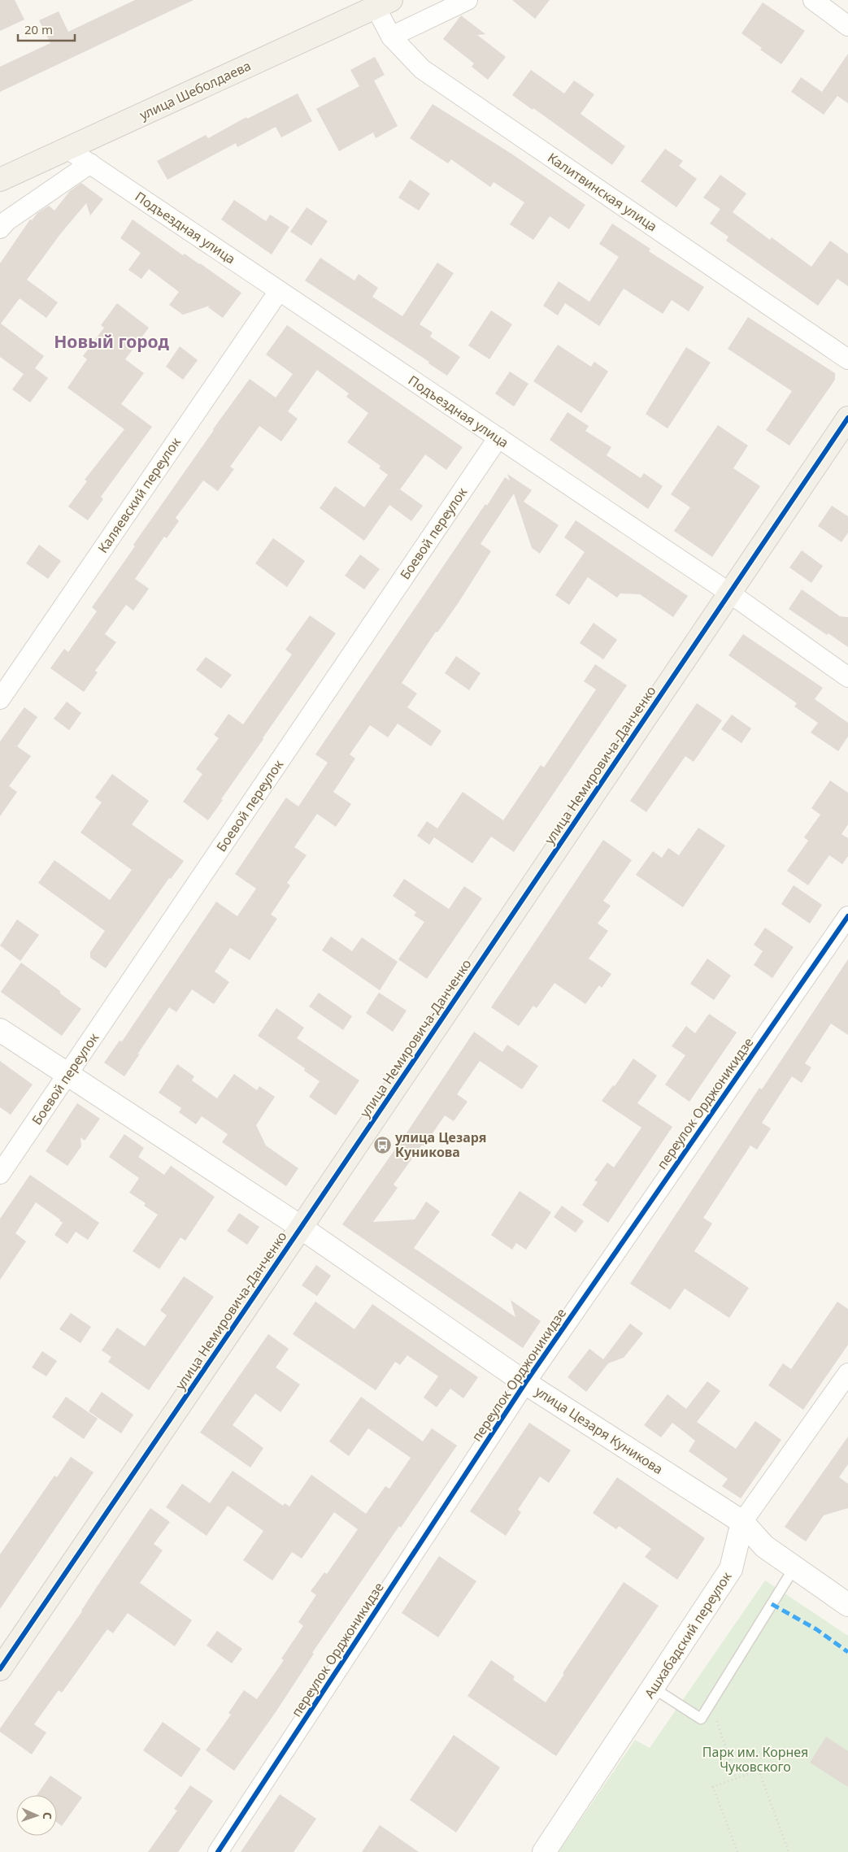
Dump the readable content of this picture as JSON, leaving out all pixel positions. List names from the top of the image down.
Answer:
{
  "streets": {
    "main road": ["улица Шеболдаева", "улица Немировича-Данченко"],
    "street": [
      "Калитвинская улица",
      "Подъездная улица",
      "Каляевский переулок",
      "Боевой переулок",
      "переулок Орджоникидзе",
      "улица Цезаря Куникова",
      "Ашхабадский переулок"
    ]
  },
  "crossings": [
    ["улица Шеболдаева", "Калитвинская улица"],
    ["улица Шеболдаева", "Подъездная улица"],
    ["Подъездная улица", "Каляевский переулок"],
    ["Подъездная улица", "Боевой переулок"],
    ["Подъездная улица", "улица Немировича-Данченко"],
    ["Боевой переулок", "улица Цезаря Куникова"],
    ["улица Немировича-Данченко", "улица Цезаря Куникова"],
    ["переулок Орджоникидзе", "улица Цезаря Куникова"],
    ["улица Цезаря Куникова", "Ашхабадский переулок"]
  ],
  "districts": ["Новый город"],
  "parks": ["Парк им. Корнея Чуковского"],
  "places": {
    "bus stop": ["улица Цезаря Куникова"]
  },
  "scale_bar": "20 m",
  "north": "right"
}
